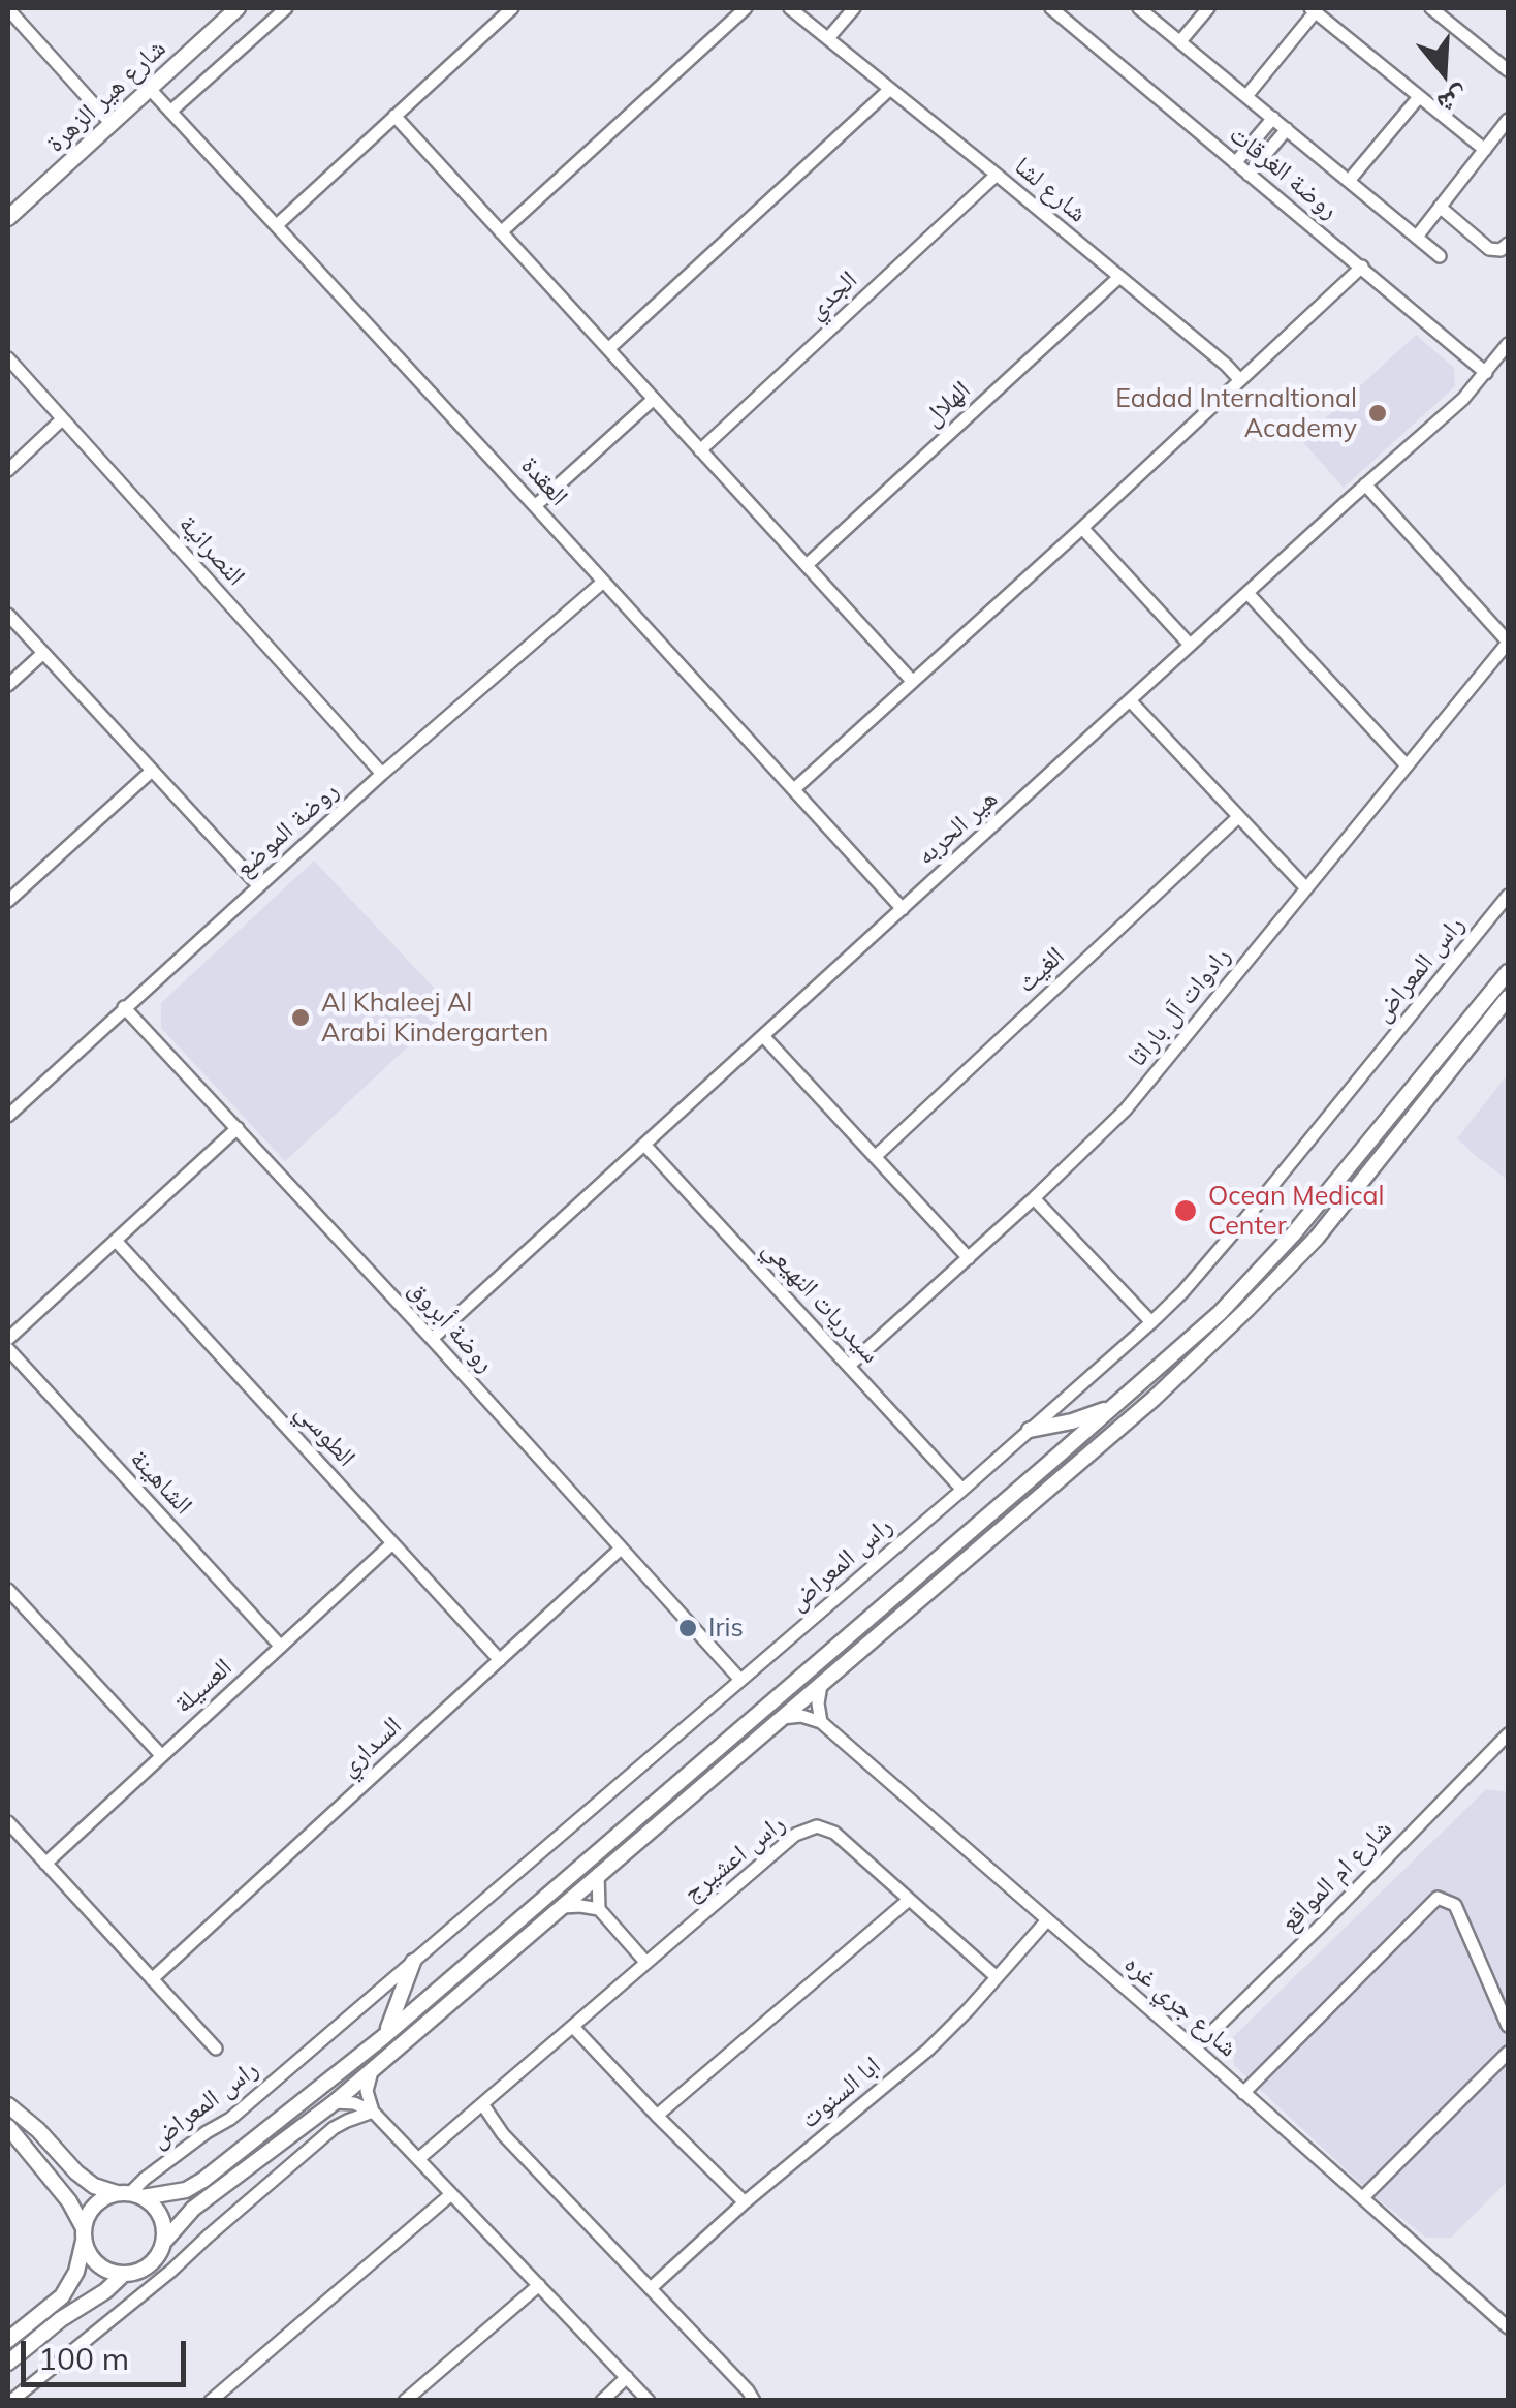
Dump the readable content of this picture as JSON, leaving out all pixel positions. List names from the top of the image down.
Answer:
{
  "streets": {
    "street": [
      "شارع هير الزهرة",
      "روضة الغرقات",
      "شارع لشا",
      "الجدي",
      "الهلال",
      "العقدة",
      "النصرانية",
      "هير الحربه",
      "روضة الموضع",
      "راس المعراض",
      "الغيث",
      "رادوات آل باراثا",
      "سيدريات النهيعي",
      "روضة أبروق",
      "الطوسي",
      "الشاهينة",
      "العسيلة",
      "السداري",
      "راس اعشيرج",
      "شارع ام المواقع",
      "شارع جري غره",
      "ابا السنوت"
    ]
  },
  "crossings": [
    ["شارع هير الزهرة", "العقدة"],
    ["روضة الغرقات", "هير الحربه"],
    ["شارع لشا", "الجدي"],
    ["شارع لشا", "الهلال"],
    ["العقدة", "هير الحربه"],
    ["العقدة", "روضة الموضع"],
    ["النصرانية", "روضة الموضع"],
    ["هير الحربه", "سيدريات النهيعي"],
    ["هير الحربه", "روضة أبروق"],
    ["روضة الموضع", "روضة أبروق"],
    ["راس المعراض", "سيدريات النهيعي"],
    ["راس المعراض", "روضة أبروق"],
    ["رادوات آل باراثا", "سيدريات النهيعي"],
    ["روضة أبروق", "السداري"],
    ["الطوسي", "العسيلة"],
    ["الطوسي", "السداري"],
    ["الشاهينة", "العسيلة"],
    ["راس اعشيرج", "ابا السنوت"],
    ["شارع ام المواقع", "شارع جري غره"],
    ["شارع جري غره", "ابا السنوت"]
  ],
  "places": [
    "Eadad Internaltional Academy",
    "Al Khaleej Al Arabi Kindergarten",
    "Ocean Medical Center",
    "Iris"
  ],
  "scale_bar": "100 m",
  "north": "bottom"
}
